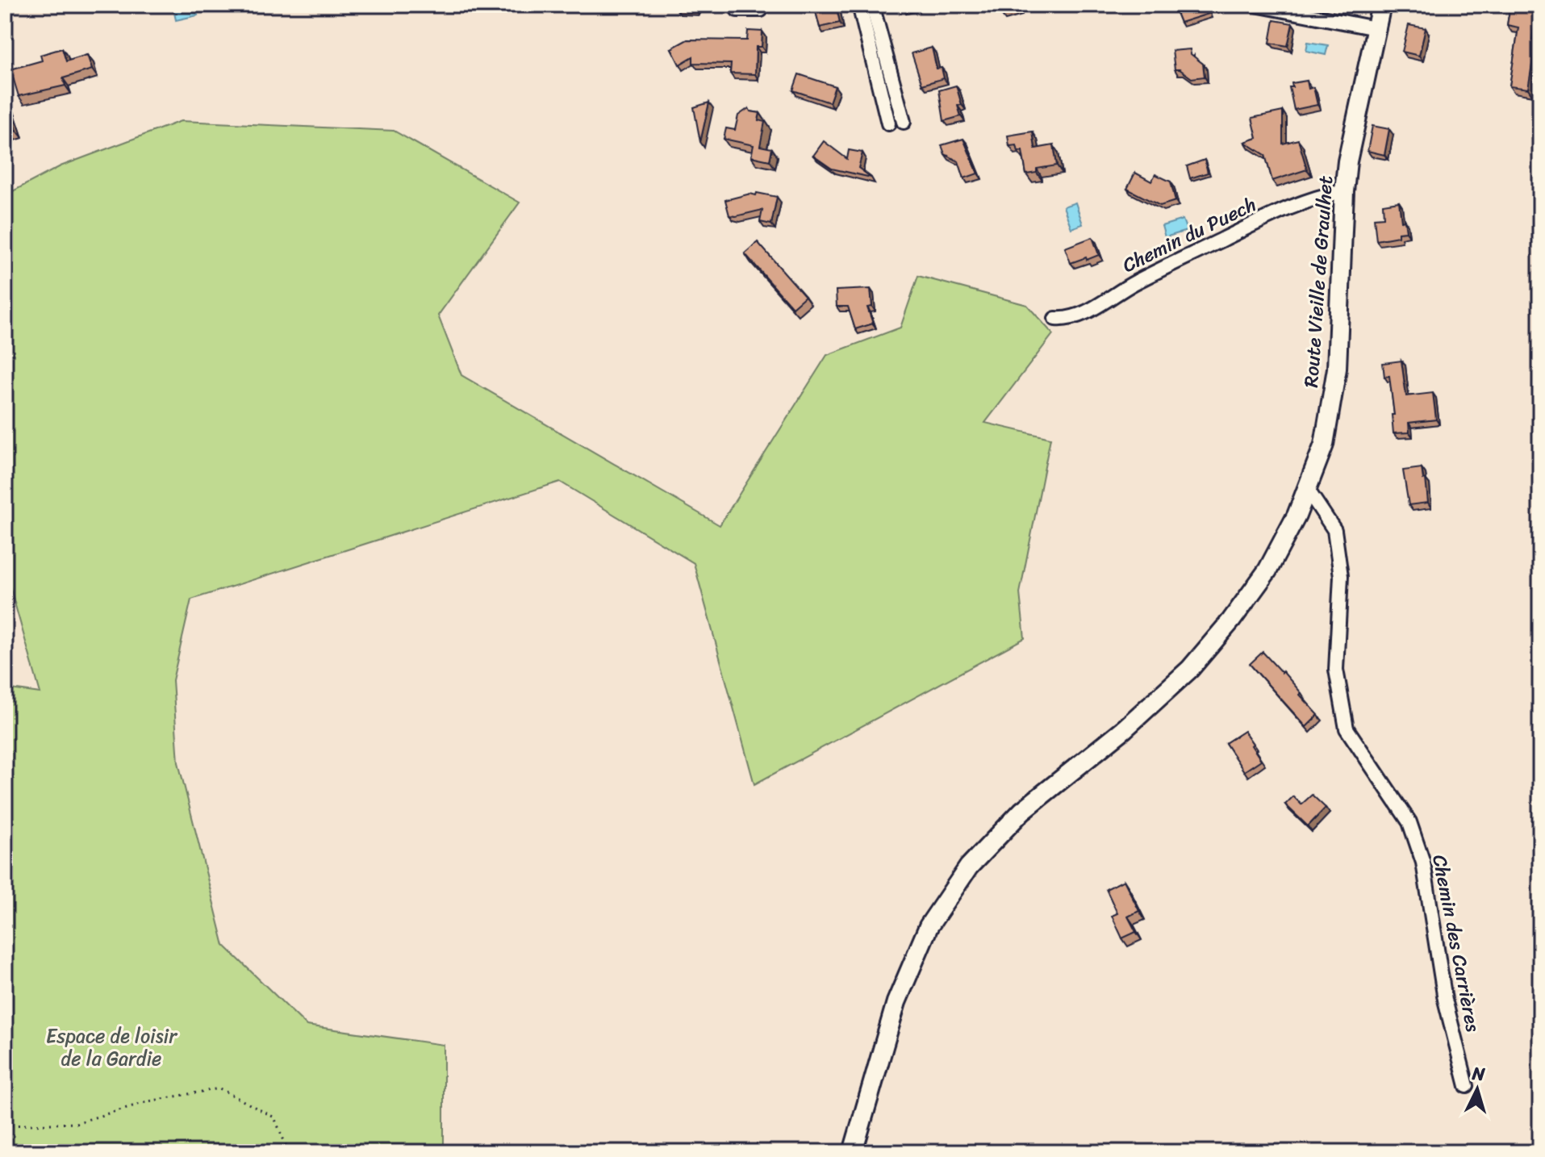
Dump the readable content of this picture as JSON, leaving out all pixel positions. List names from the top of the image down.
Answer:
{
  "streets": {
    "main road": ["Route Vieille de Graulhet"],
    "street": ["Chemin du Puech", "Chemin des Carrières"]
  },
  "crossings": [
    ["Chemin du Puech", "Route Vieille de Graulhet"],
    ["Route Vieille de Graulhet", "Chemin des Carrières"]
  ],
  "parks": ["Espace de loisir de la Gardie"],
  "north": "top"
}
